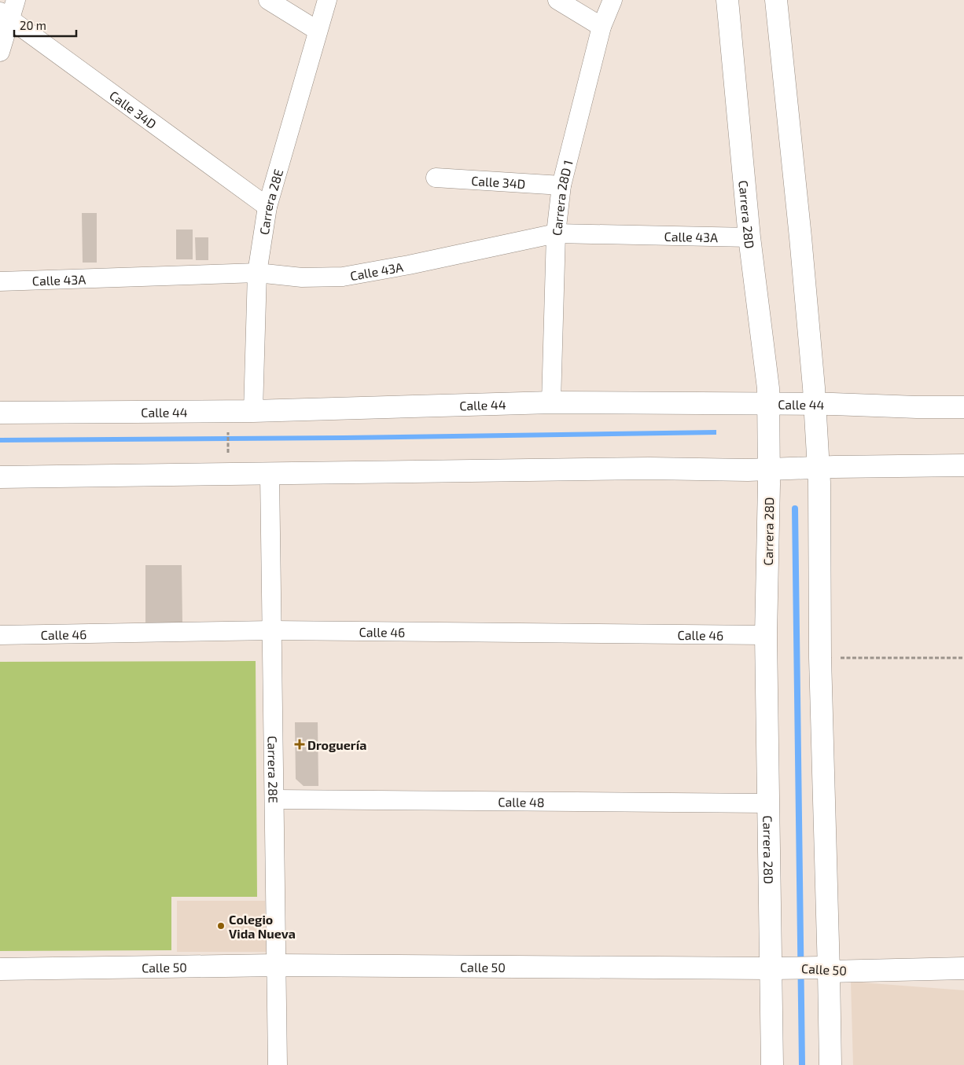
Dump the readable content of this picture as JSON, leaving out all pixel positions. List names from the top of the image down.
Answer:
{
  "streets": {
    "street": [
      "Calle 34D",
      "Carrera 28D 1",
      "Carrera 28E",
      "Carrera 28D",
      "Calle 43A",
      "Calle 44",
      "Calle 46",
      "Calle 48",
      "Calle 50"
    ]
  },
  "crossings": [
    ["Calle 34D", "Carrera 28D 1"],
    ["Calle 34D", "Carrera 28E"],
    ["Carrera 28D 1", "Calle 43A"],
    ["Carrera 28D 1", "Calle 44"],
    ["Carrera 28E", "Calle 43A"],
    ["Carrera 28E", "Calle 44"],
    ["Carrera 28E", "Calle 46"],
    ["Carrera 28E", "Calle 48"],
    ["Carrera 28E", "Calle 50"],
    ["Carrera 28D", "Calle 43A"],
    ["Carrera 28D", "Calle 44"],
    ["Carrera 28D", "Calle 46"],
    ["Carrera 28D", "Calle 48"],
    ["Carrera 28D", "Calle 50"]
  ],
  "places": {
    "health": ["Droguería"],
    "other": ["Colegio Vida Nueva"]
  },
  "scale_bar": "20 m"
}
